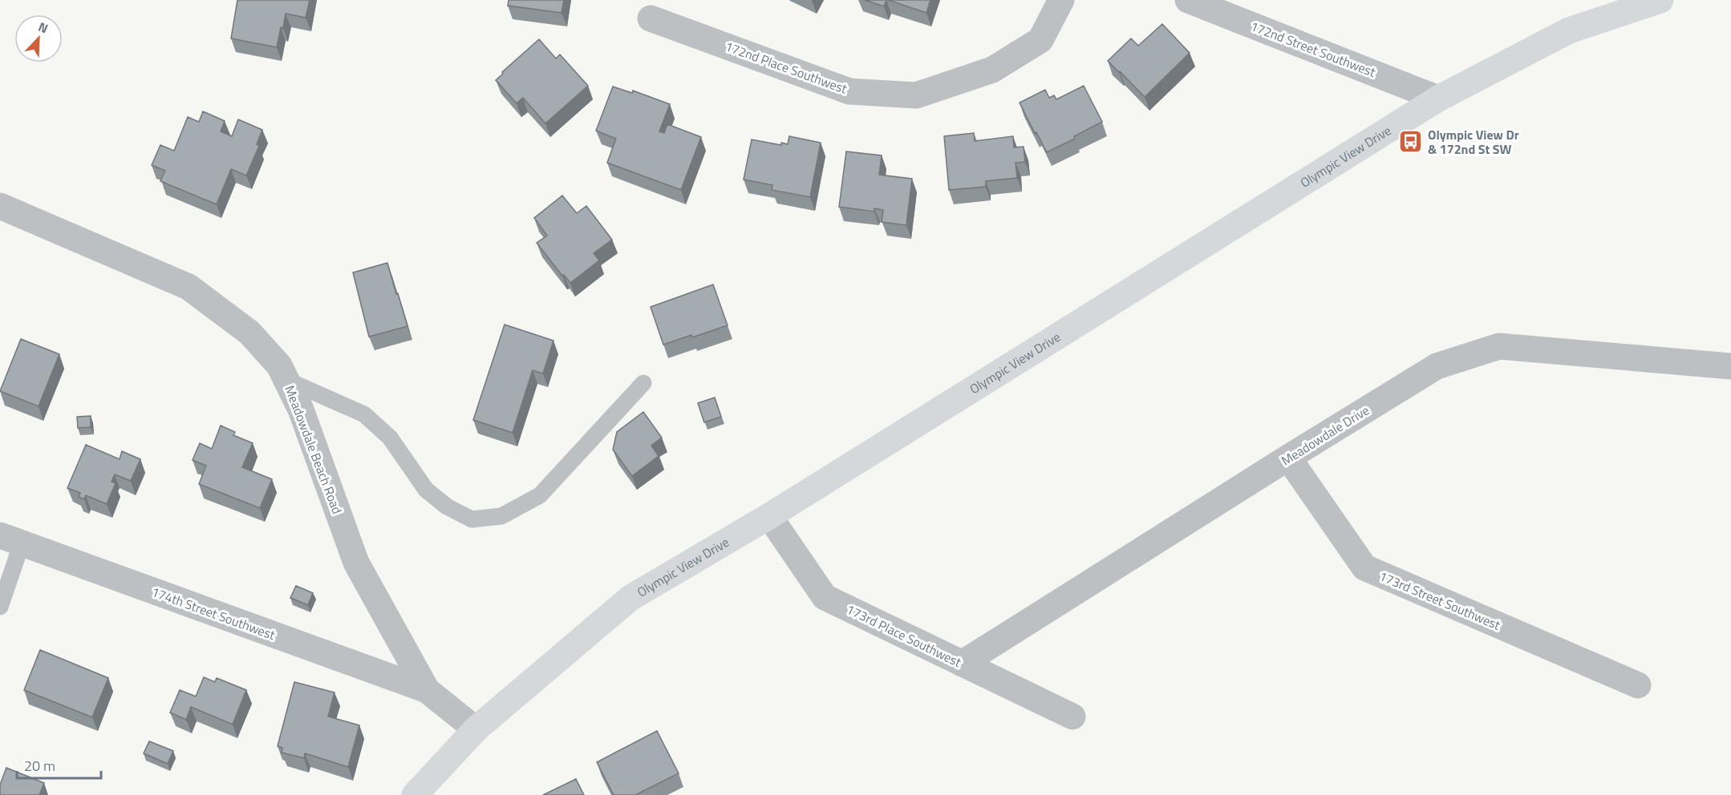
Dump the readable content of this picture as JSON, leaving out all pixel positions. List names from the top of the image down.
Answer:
{
  "streets": {
    "main road": ["Olympic View Drive"],
    "street": [
      "172nd Street Southwest",
      "172nd Place Southwest",
      "Meadowdale Drive",
      "Meadowdale Beach Road",
      "173rd Street Southwest",
      "174th Street Southwest",
      "173rd Place Southwest"
    ]
  },
  "crossings": [
    ["172nd Street Southwest", "Olympic View Drive"],
    ["Olympic View Drive", "Meadowdale Beach Road"],
    ["Olympic View Drive", "173rd Place Southwest"],
    ["Meadowdale Drive", "173rd Street Southwest"],
    ["Meadowdale Drive", "173rd Place Southwest"],
    ["Meadowdale Beach Road", "174th Street Southwest"]
  ],
  "places": {
    "bus stop": ["Olympic View Dr & 172nd St SW"]
  },
  "scale_bar": "20 m",
  "north": "top right"
}
